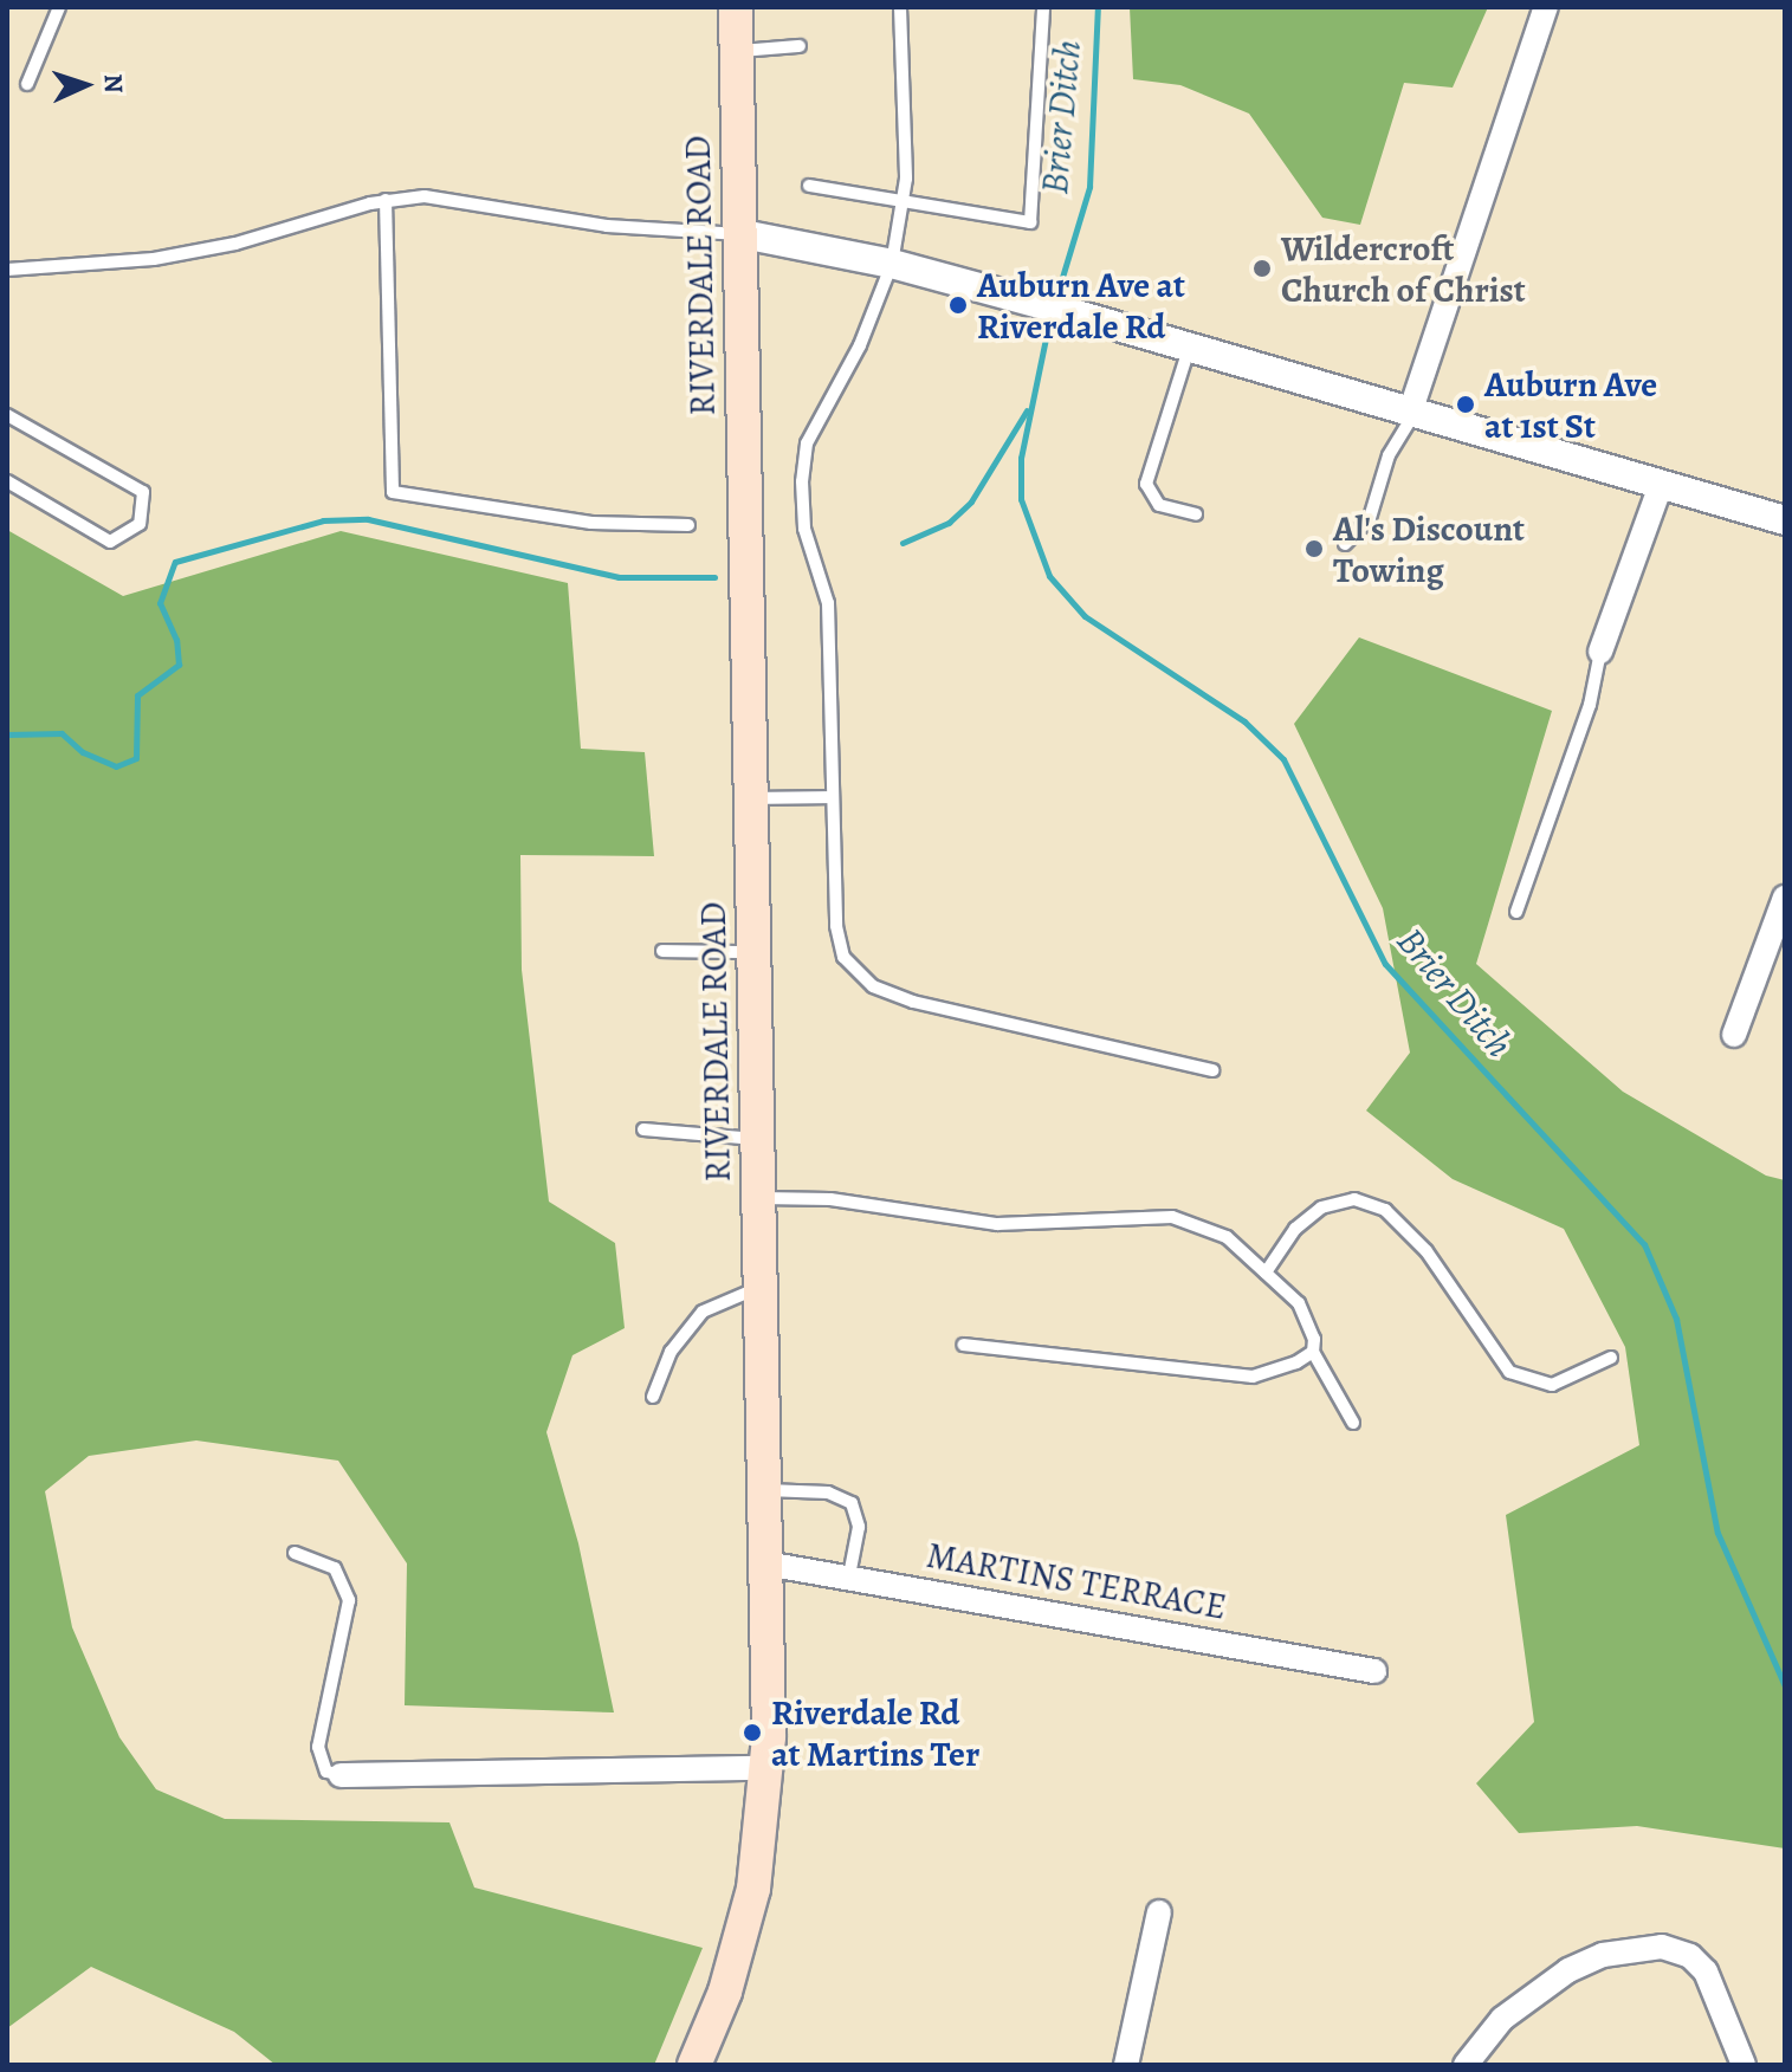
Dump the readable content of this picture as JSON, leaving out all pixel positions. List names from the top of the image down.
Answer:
{
  "streets": {
    "main road": ["RIVERDALE ROAD"],
    "street": ["MARTINS TERRACE"]
  },
  "crossings": [
    ["RIVERDALE ROAD", "MARTINS TERRACE"]
  ],
  "water": ["Brier Ditch"],
  "places": [
    "Wildercroft Church of Christ",
    "Auburn Ave at Riverdale Rd",
    "Auburn Ave at 1st St",
    "Al's Discount Towing",
    "Riverdale Rd at Martins Ter"
  ],
  "north": "right"
}
